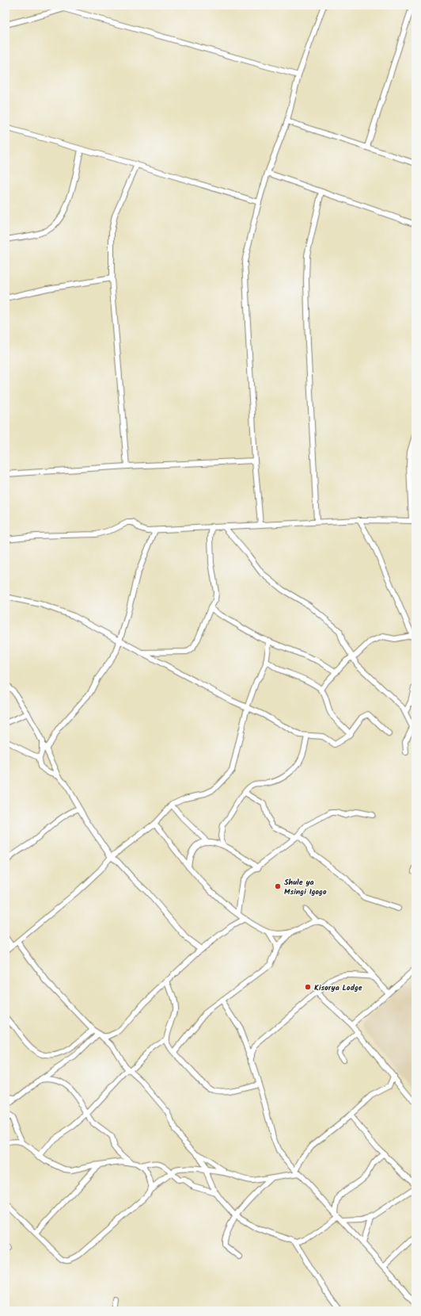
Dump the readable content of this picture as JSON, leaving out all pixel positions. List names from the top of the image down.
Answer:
{
  "places": ["Shule ya Msingi Igogo", "Kisorya Lodge"]
}
